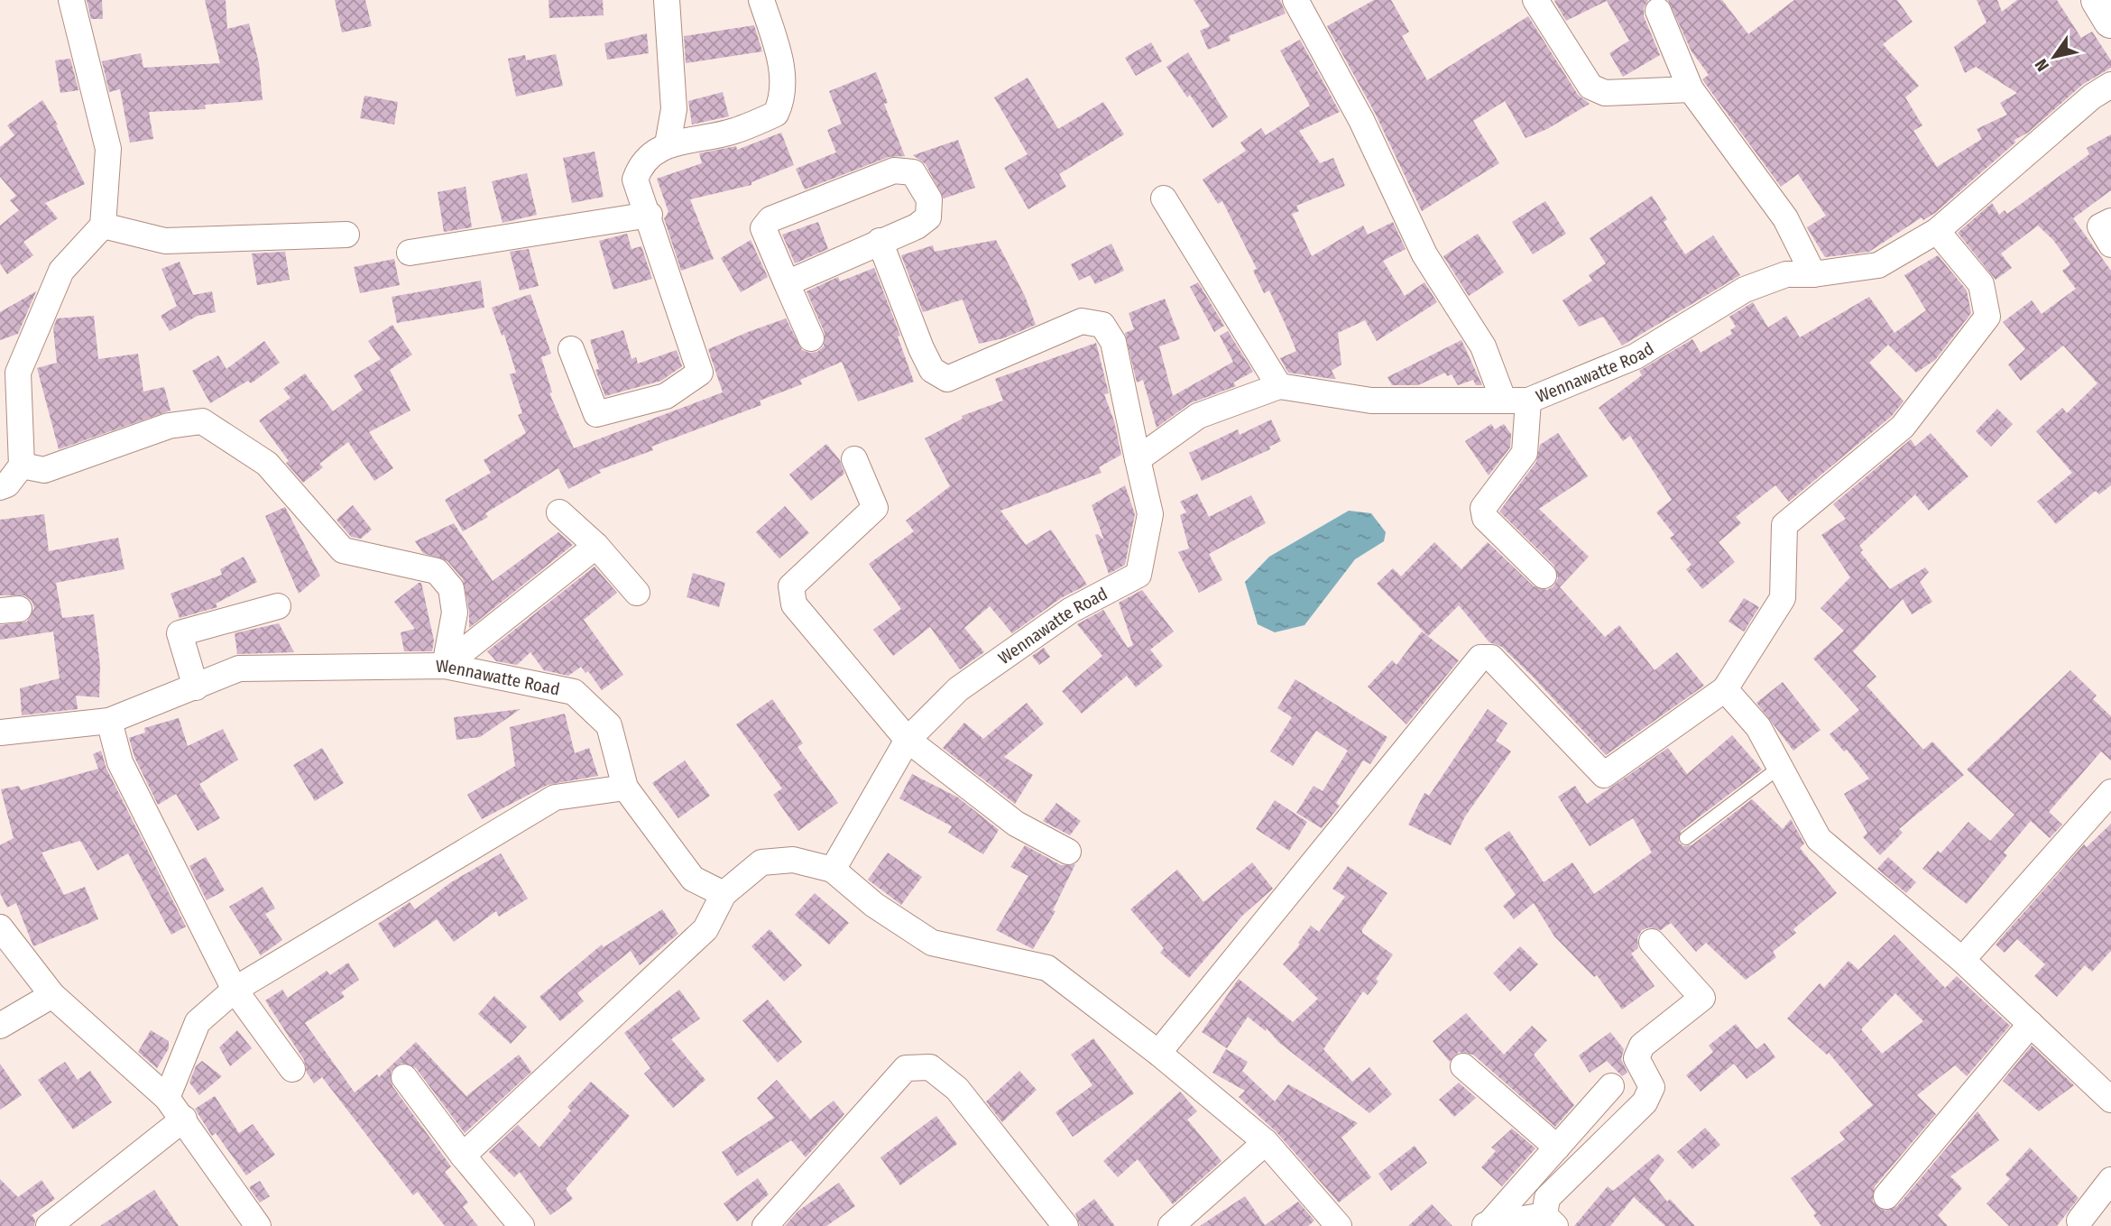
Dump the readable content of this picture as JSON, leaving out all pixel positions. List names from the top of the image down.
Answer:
{
  "streets": {
    "street": ["Wennawatte Road"]
  },
  "north": "bottom left"
}
